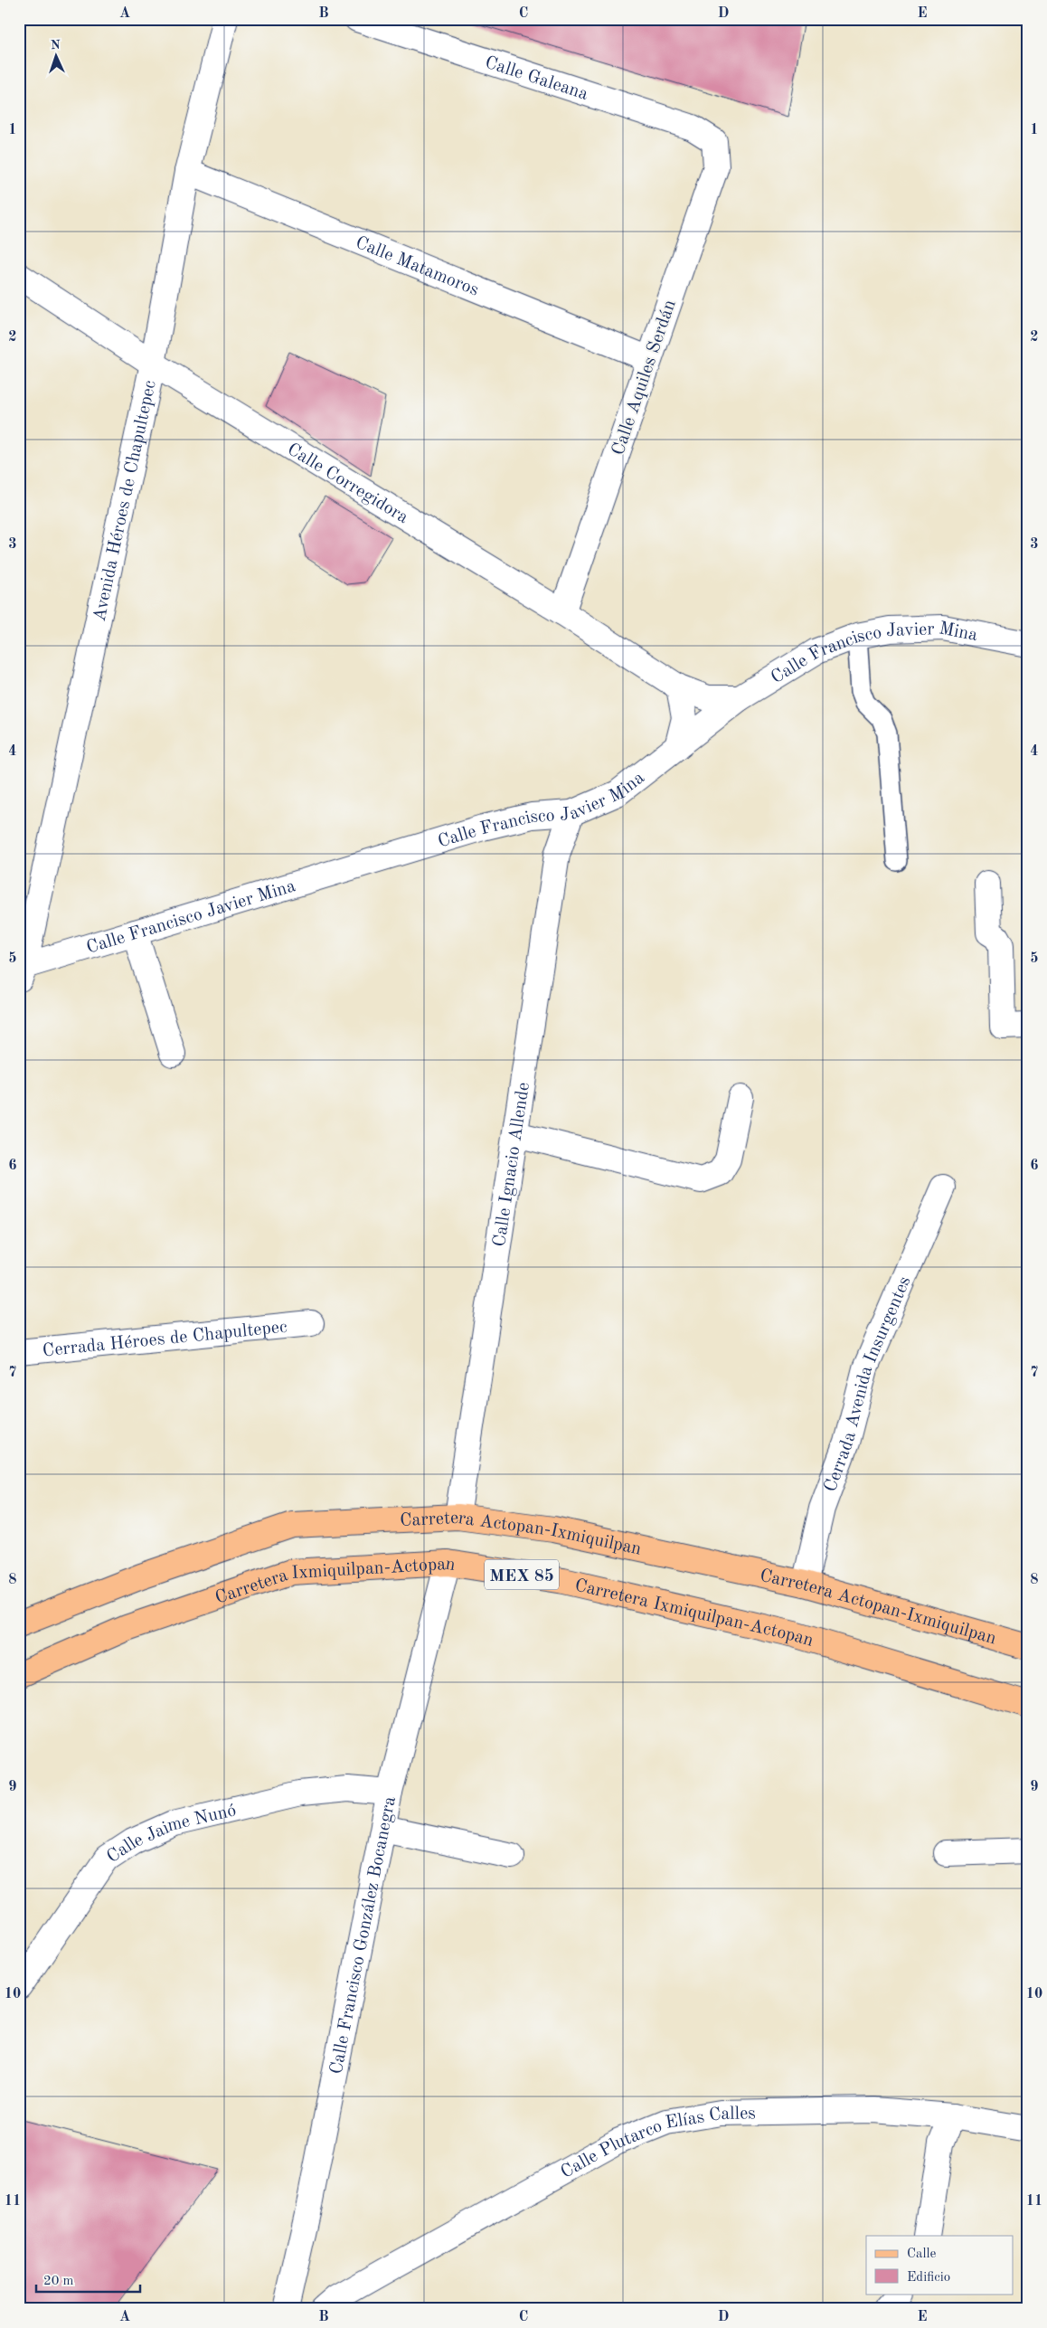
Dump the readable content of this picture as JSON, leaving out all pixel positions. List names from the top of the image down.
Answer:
{
  "streets": {
    "main road": ["Carretera Actopan-Ixmiquilpan", "MEX 85", "Carretera Ixmiquilpan-Actopan"],
    "street": [
      "Calle Galeana",
      "Calle Matamoros",
      "Calle Aquiles Serdán",
      "Calle Corregidora",
      "Avenida Héroes de Chapultepec",
      "Calle Francisco Javier Mina",
      "Calle Ignacio Allende",
      "Cerrada Héroes de Chapultepec",
      "Cerrada Avenida Insurgentes",
      "Calle Jaime Nunó",
      "Calle Francisco González Bocanegra",
      "Calle Plutarco Elías Calles"
    ]
  },
  "crossings": [
    ["Calle Galeana", "Calle Aquiles Serdán"],
    ["Calle Matamoros", "Calle Aquiles Serdán"],
    ["Calle Matamoros", "Avenida Héroes de Chapultepec"],
    ["Calle Aquiles Serdán", "Calle Corregidora"],
    ["Calle Corregidora", "Avenida Héroes de Chapultepec"],
    ["Calle Corregidora", "Calle Francisco Javier Mina"],
    ["Avenida Héroes de Chapultepec", "Calle Francisco Javier Mina"],
    ["Calle Francisco Javier Mina", "Calle Ignacio Allende"],
    ["Calle Ignacio Allende", "Carretera Actopan-Ixmiquilpan"],
    ["Cerrada Avenida Insurgentes", "Carretera Actopan-Ixmiquilpan"],
    ["Carretera Ixmiquilpan-Actopan", "Calle Francisco González Bocanegra"],
    ["Calle Jaime Nunó", "Calle Francisco González Bocanegra"]
  ],
  "legend": ["Calle", "Edificio"],
  "scale_bar": "20 m",
  "north": "top",
  "grid": {
    "columns": [
      "A",
      "B",
      "C",
      "D",
      "E"
    ],
    "rows": [
      "1",
      "2",
      "3",
      "4",
      "5",
      "6",
      "7",
      "8",
      "9",
      "10",
      "11"
    ]
  }
}
